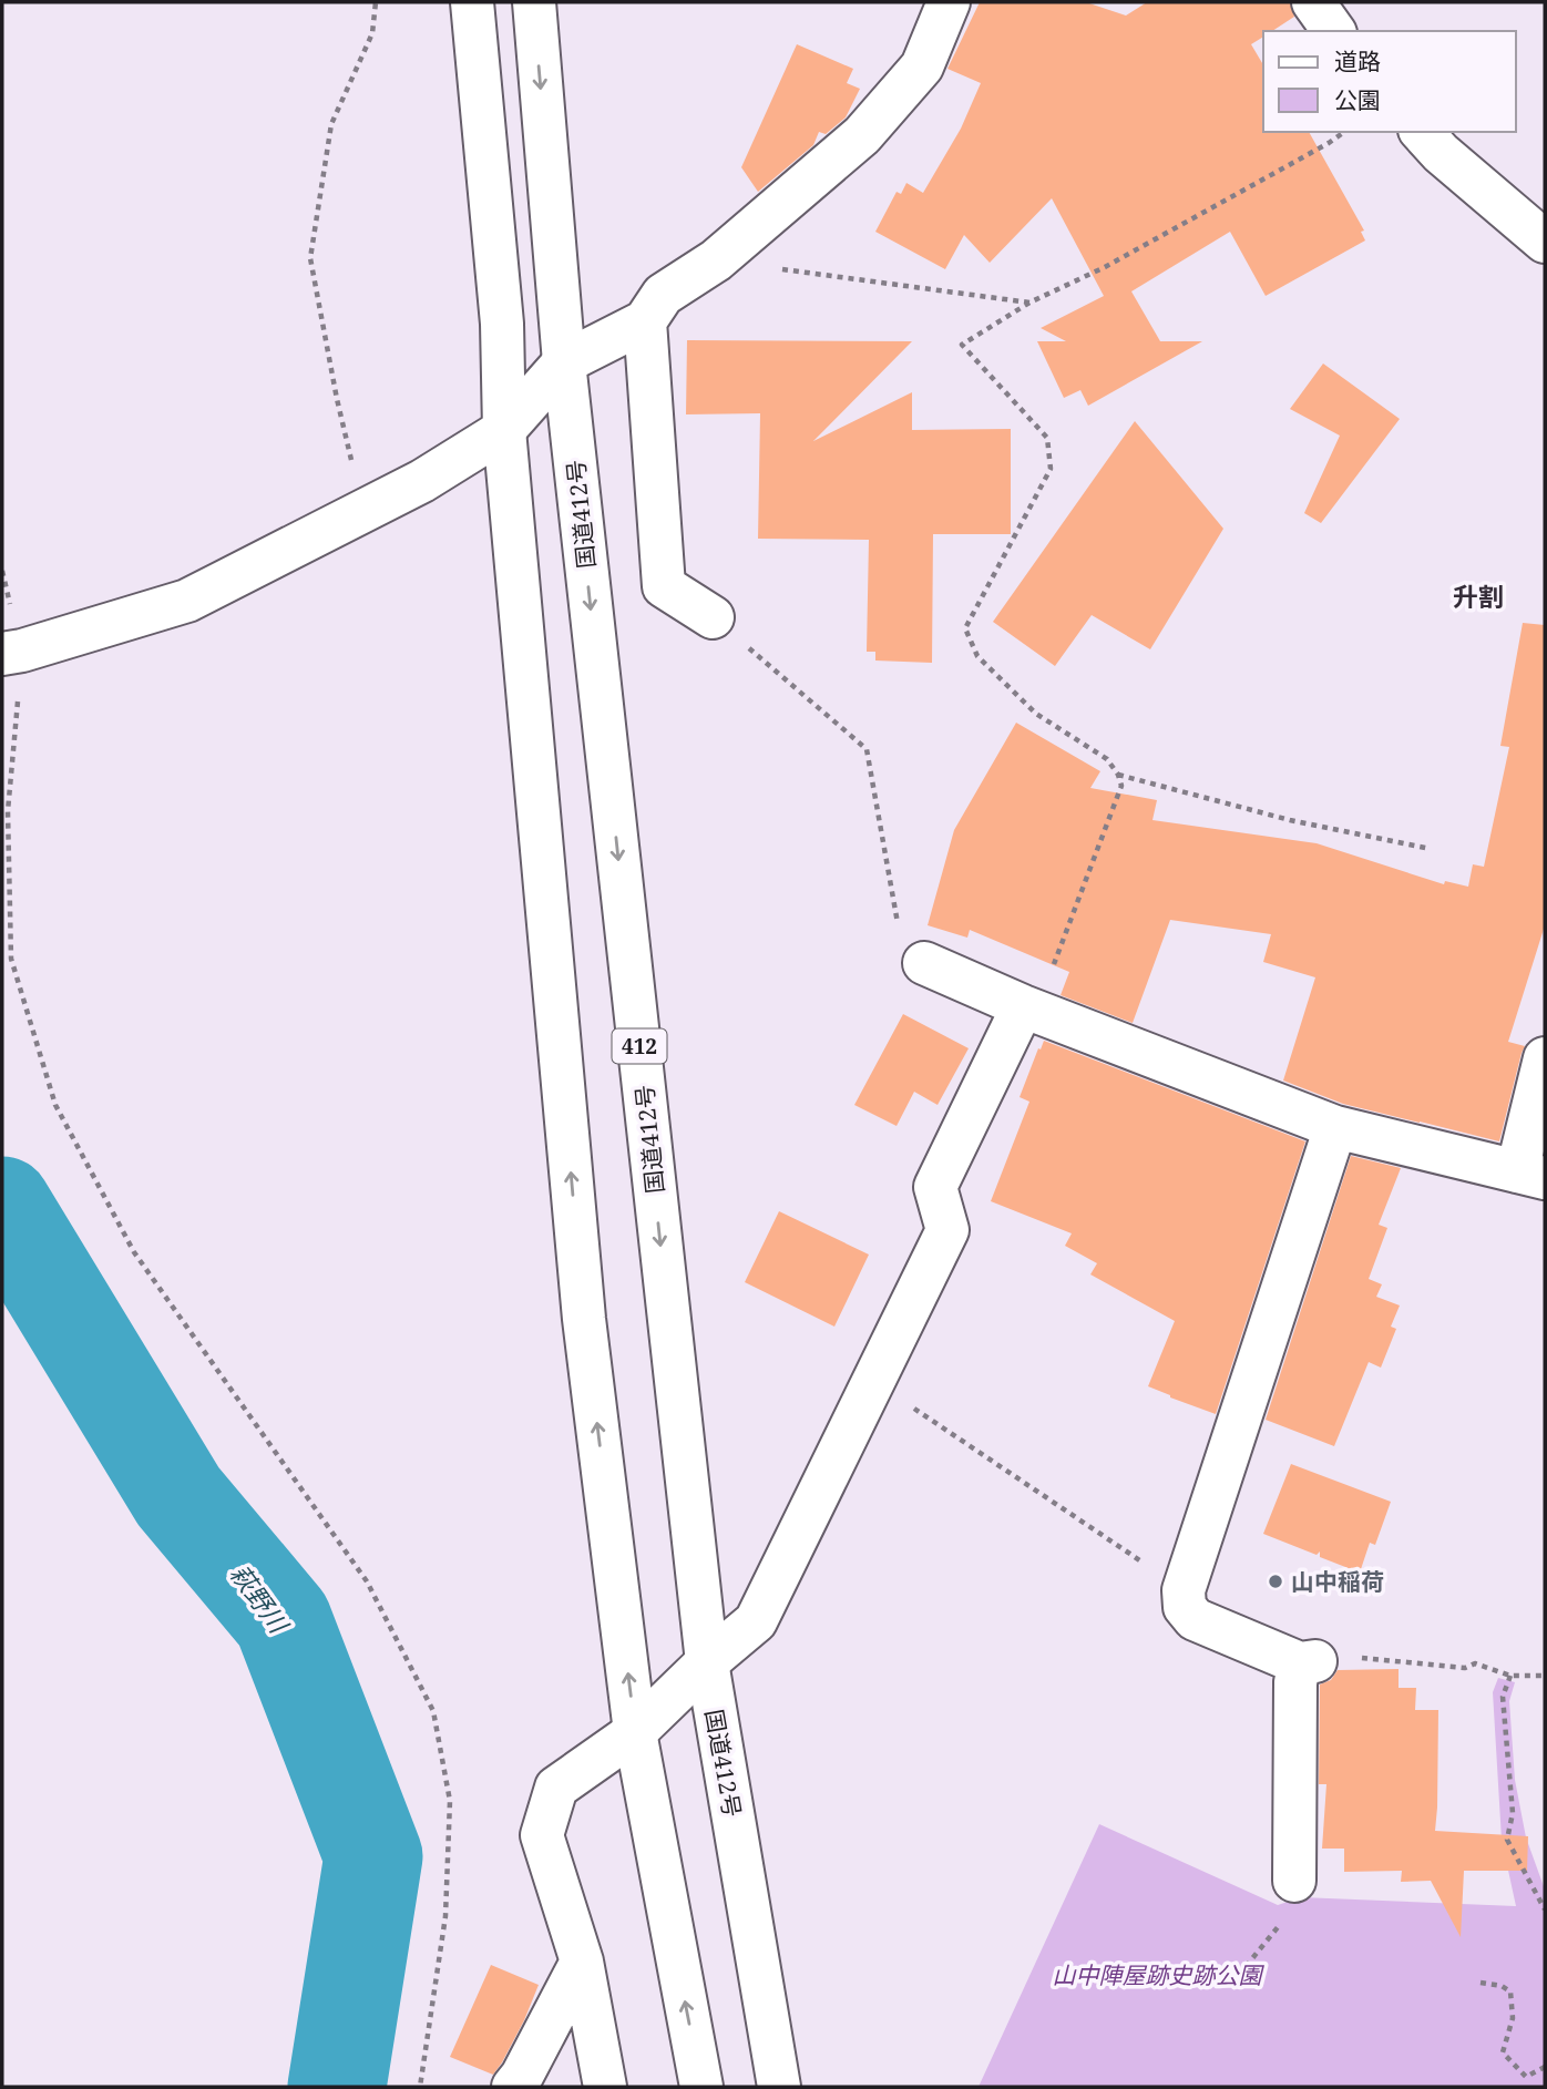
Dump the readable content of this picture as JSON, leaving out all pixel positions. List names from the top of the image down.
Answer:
{
  "streets": {
    "main road": ["国道412号", "412"]
  },
  "districts": ["升割"],
  "water": ["萩野川"],
  "parks": ["山中陣屋跡史跡公園"],
  "places": ["山中稲荷"],
  "legend": ["道路", "公園"]
}
